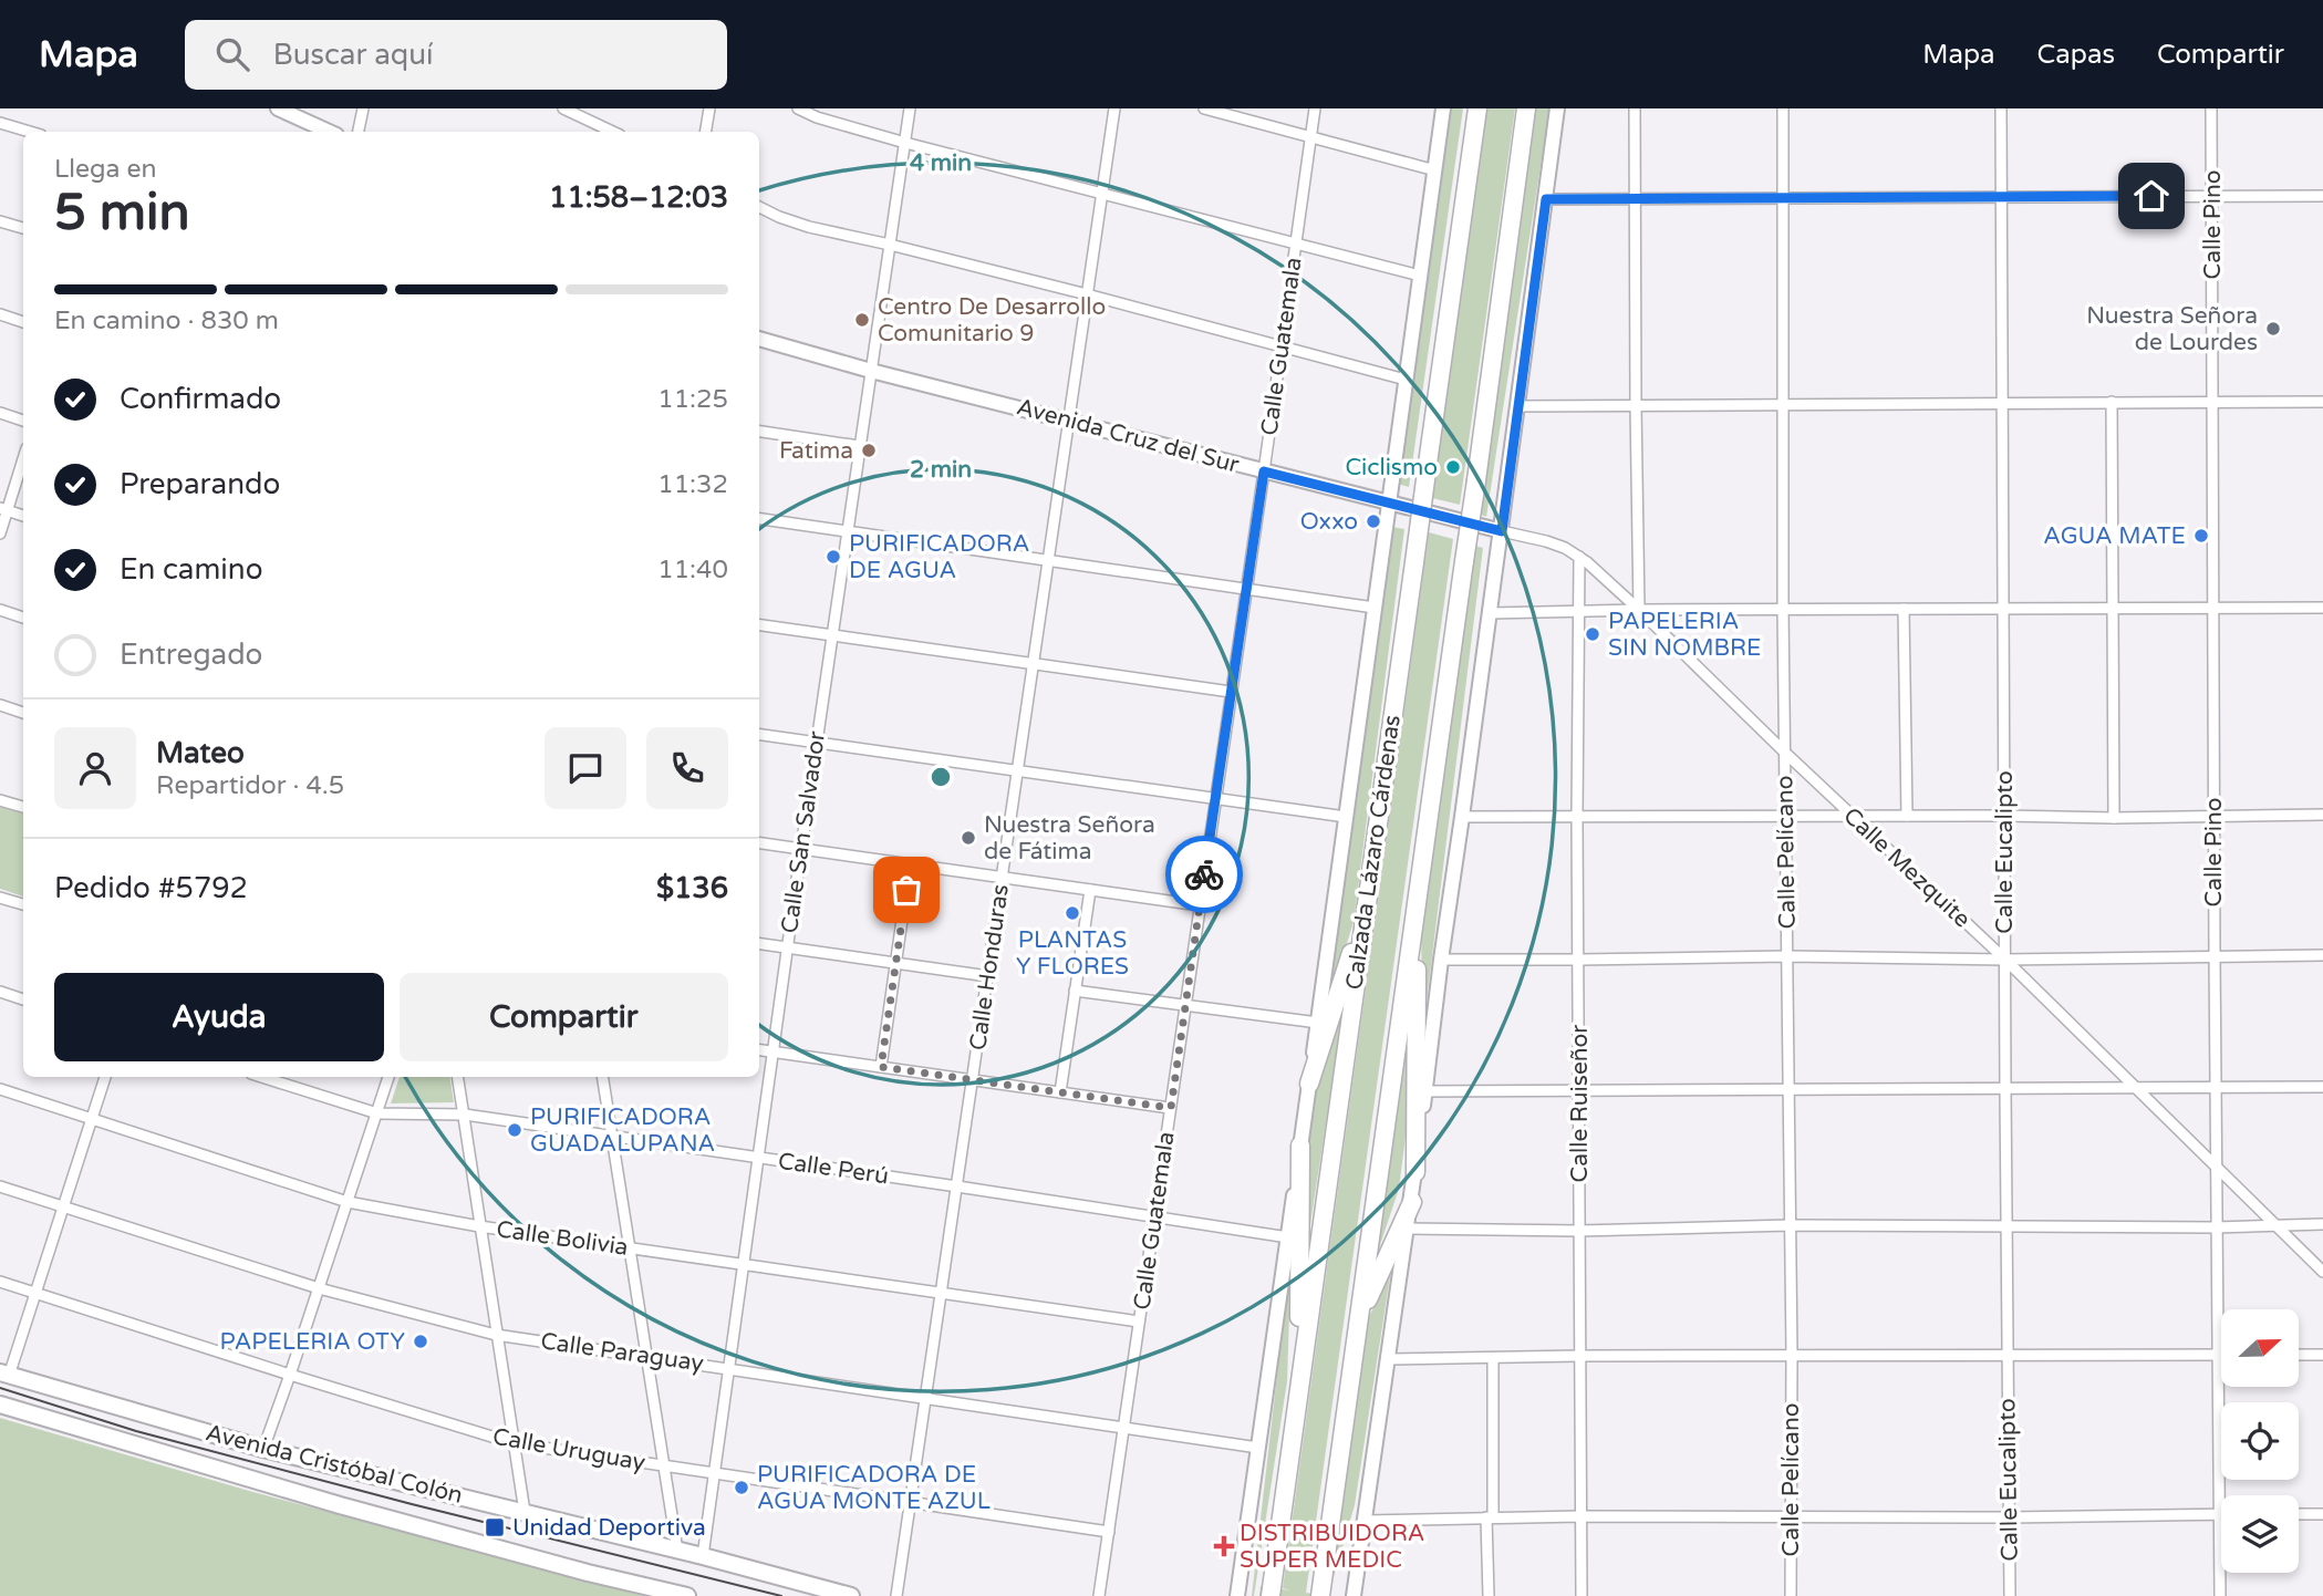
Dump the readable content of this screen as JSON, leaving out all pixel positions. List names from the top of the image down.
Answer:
{
  "streets": {
    "highway": ["Calzada Lázaro Cárdenas"],
    "main road": ["Avenida Cruz del Sur", "Avenida Cristóbal Colón"],
    "street": [
      "Calle Pino",
      "Calle Guatemala",
      "Calle San Salvador",
      "Calle Pelícano",
      "Calle Eucalipto",
      "Calle Mezquite",
      "Calle Honduras",
      "Calle Ruiseñor",
      "Calle Perú",
      "Calle Bolivia",
      "Calle Paraguay",
      "Calle Uruguay"
    ]
  },
  "crossings": [
    ["Calle Pino", "Calle Mezquite"],
    ["Calle Guatemala", "Avenida Cruz del Sur"],
    ["Calle Guatemala", "Calle Perú"],
    ["Calle Guatemala", "Calle Bolivia"],
    ["Calle Guatemala", "Calle Paraguay"],
    ["Calle Guatemala", "Calle Uruguay"],
    ["Avenida Cruz del Sur", "Calle San Salvador"],
    ["Avenida Cruz del Sur", "Calzada Lázaro Cárdenas"],
    ["Avenida Cruz del Sur", "Calle Mezquite"],
    ["Avenida Cruz del Sur", "Calle Honduras"],
    ["Calle San Salvador", "Calle Perú"],
    ["Calle San Salvador", "Calle Bolivia"],
    ["Calle San Salvador", "Calle Paraguay"],
    ["Calle San Salvador", "Calle Uruguay"],
    ["Calle San Salvador", "Avenida Cristóbal Colón"],
    ["Calzada Lázaro Cárdenas", "Calle Perú"],
    ["Calzada Lázaro Cárdenas", "Calle Paraguay"],
    ["Calle Pelícano", "Calle Mezquite"],
    ["Calle Eucalipto", "Calle Mezquite"],
    ["Calle Mezquite", "Calle Ruiseñor"],
    ["Calle Honduras", "Calle Perú"],
    ["Calle Honduras", "Calle Bolivia"],
    ["Calle Honduras", "Calle Paraguay"],
    ["Calle Honduras", "Calle Uruguay"]
  ],
  "places": {
    "other": [
      "Centro De Desarrollo Comunitario 9",
      "Nuestra Señora de Lourdes",
      "Fatima",
      "Ciclismo",
      "Oxxo",
      "AGUA MATE",
      "PURIFICADORA DE AGUA",
      "PAPELERIA SIN NOMBRE",
      "Nuestra Señora de Fátima",
      "PLANTAS Y FLORES",
      "PURIFICADORA GUADALUPANA",
      "PAPELERIA OTY",
      "PURIFICADORA DE AGUA MONTE AZUL"
    ],
    "transit": ["Unidad Deportiva"],
    "health": ["DISTRIBUIDORA SUPER MEDIC"]
  },
  "north": "right",
  "page": {
    "header": "Mapa",
    "search": "Buscar aquí",
    "nav": ["Mapa", "Capas", "Compartir"],
    "heading": ["5 min", "Llega en", "11:58–12:03"],
    "panel": [
      "Mateo",
      "Repartidor · 4.5",
      "Pedido #5792",
      "$136"
    ],
    "bar": "En camino · 830 m",
    "list": [
      ["Confirmado", "11:25"],
      ["Preparando", "11:32"],
      ["En camino", "11:40"],
      "Entregado"
    ],
    "buttons": ["Ayuda", "Compartir"]
  },
  "rings": ["4 min", "2 min"]
}
